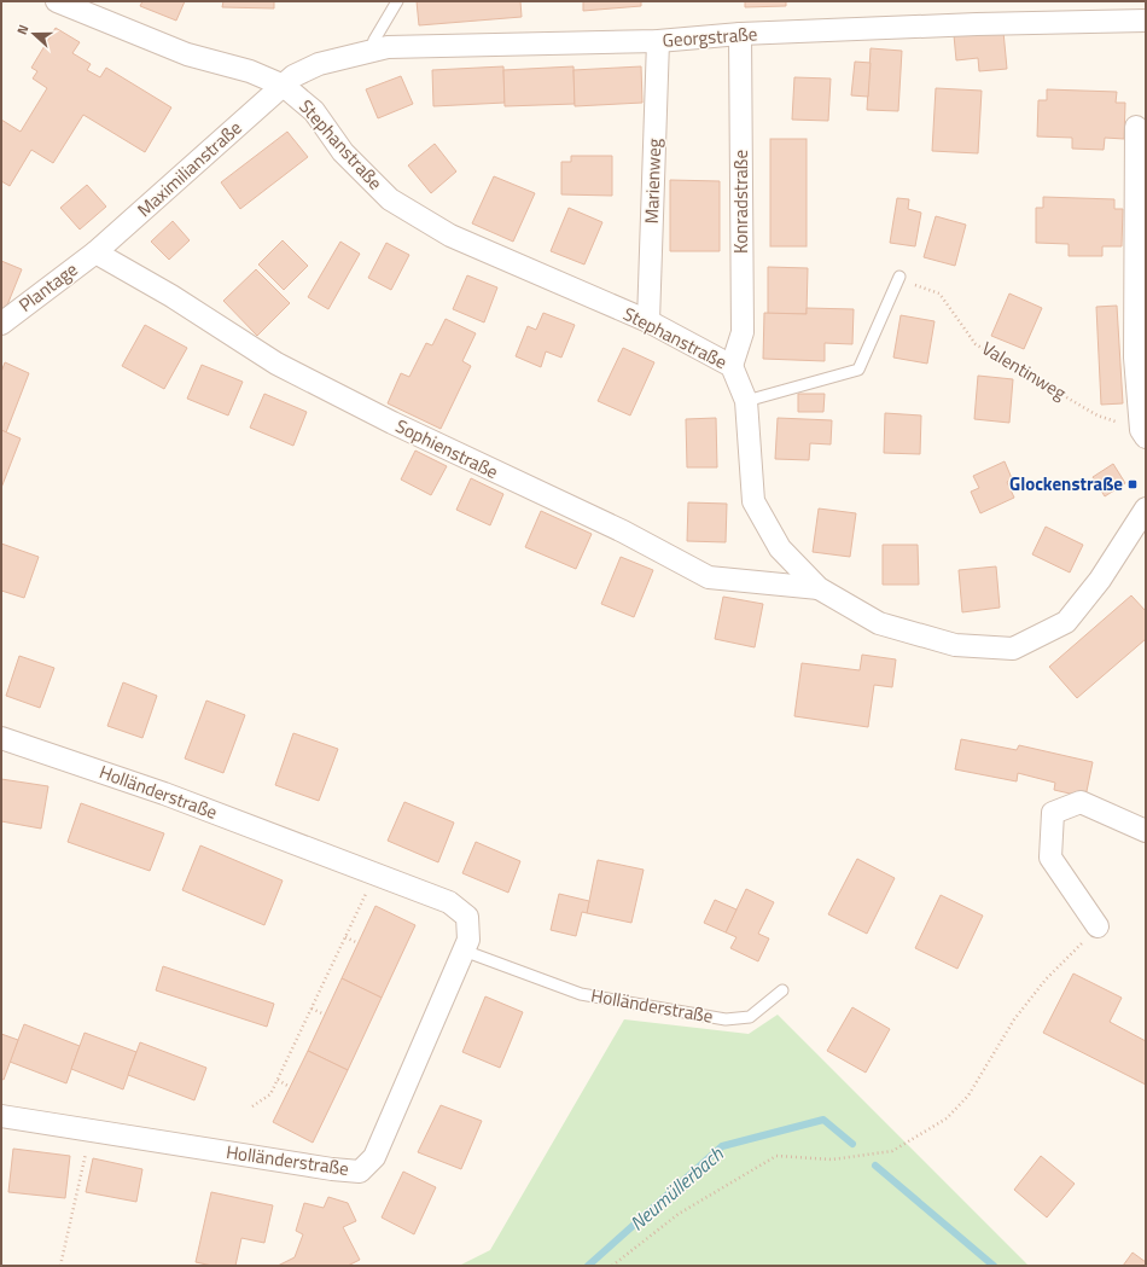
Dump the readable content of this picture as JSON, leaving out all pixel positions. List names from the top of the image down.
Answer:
{
  "streets": {
    "street": [
      "Georgstraße",
      "Stephanstraße",
      "Maximilianstraße",
      "Marienweg",
      "Konradstraße",
      "Plantage",
      "Sophienstraße",
      "Holländerstraße"
    ],
    "path": ["Valentinweg"]
  },
  "crossings": [
    ["Georgstraße", "Stephanstraße"],
    ["Georgstraße", "Maximilianstraße"],
    ["Georgstraße", "Marienweg"],
    ["Georgstraße", "Konradstraße"],
    ["Stephanstraße", "Maximilianstraße"],
    ["Stephanstraße", "Marienweg"],
    ["Stephanstraße", "Konradstraße"],
    ["Stephanstraße", "Sophienstraße"],
    ["Maximilianstraße", "Plantage"],
    ["Maximilianstraße", "Sophienstraße"],
    ["Plantage", "Sophienstraße"]
  ],
  "water": ["Neumüllerbach"],
  "places": {
    "transit": ["Glockenstraße"]
  },
  "north": "left"
}
